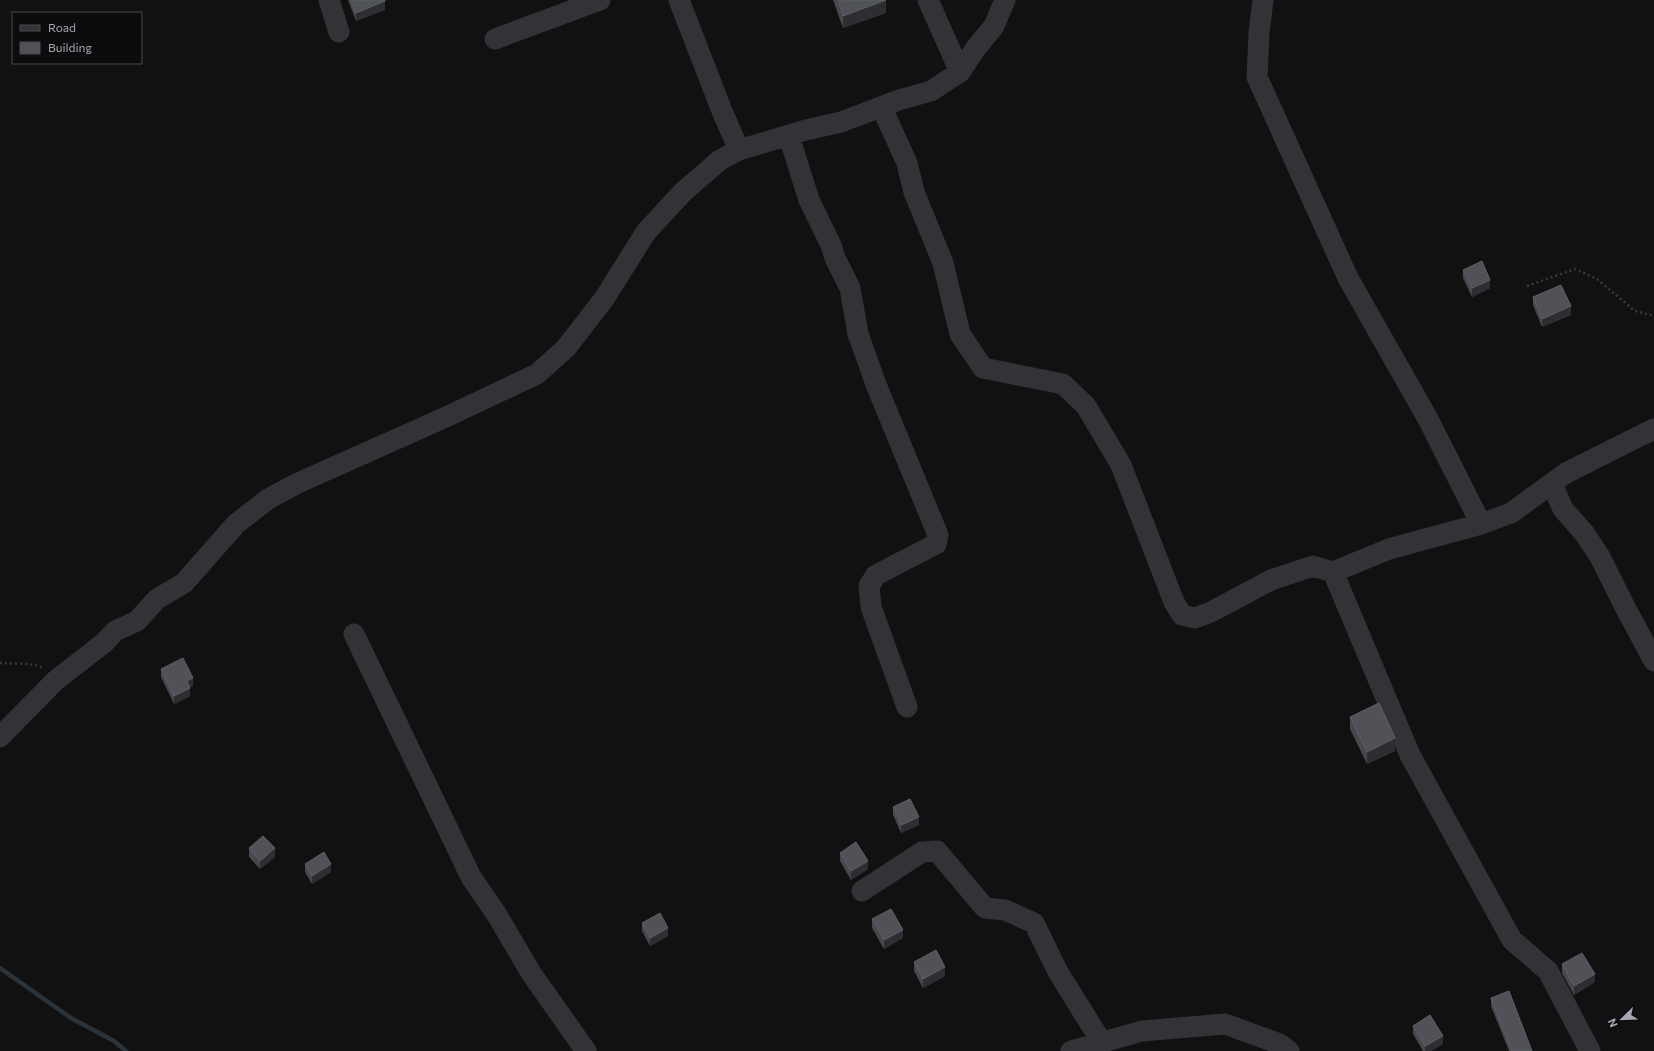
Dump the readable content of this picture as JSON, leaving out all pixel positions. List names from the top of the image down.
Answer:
{
  "legend": ["Road", "Building"],
  "north": "bottom left"
}
